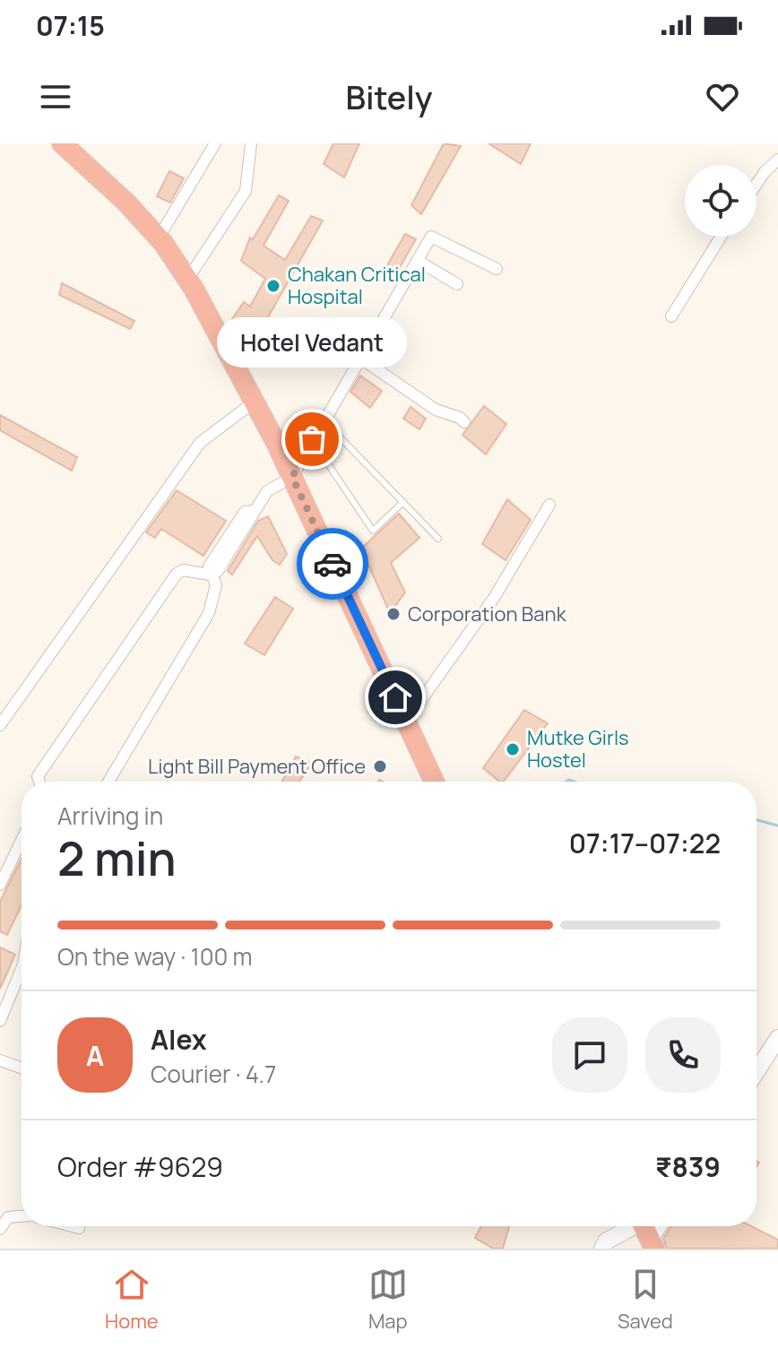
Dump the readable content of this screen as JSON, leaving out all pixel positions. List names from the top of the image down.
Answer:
{
  "places": [
    "Chakan Critical Hospital",
    "Hotel Vedant",
    "Corporation Bank",
    "Mutke Girls Hostel",
    "Light Bill Payment Office"
  ],
  "page": {
    "status": "07:15",
    "header": "Bitely",
    "bubble": "Hotel Vedant",
    "heading": ["2 min", "Arriving in", "07:17–07:22"],
    "panel": [
      "Alex",
      "Courier · 4.7",
      "Order #9629",
      "₹839"
    ],
    "bar": "On the way · 100 m",
    "round": "A",
    "tabs": ["Home", "Map", "Saved"]
  }
}
